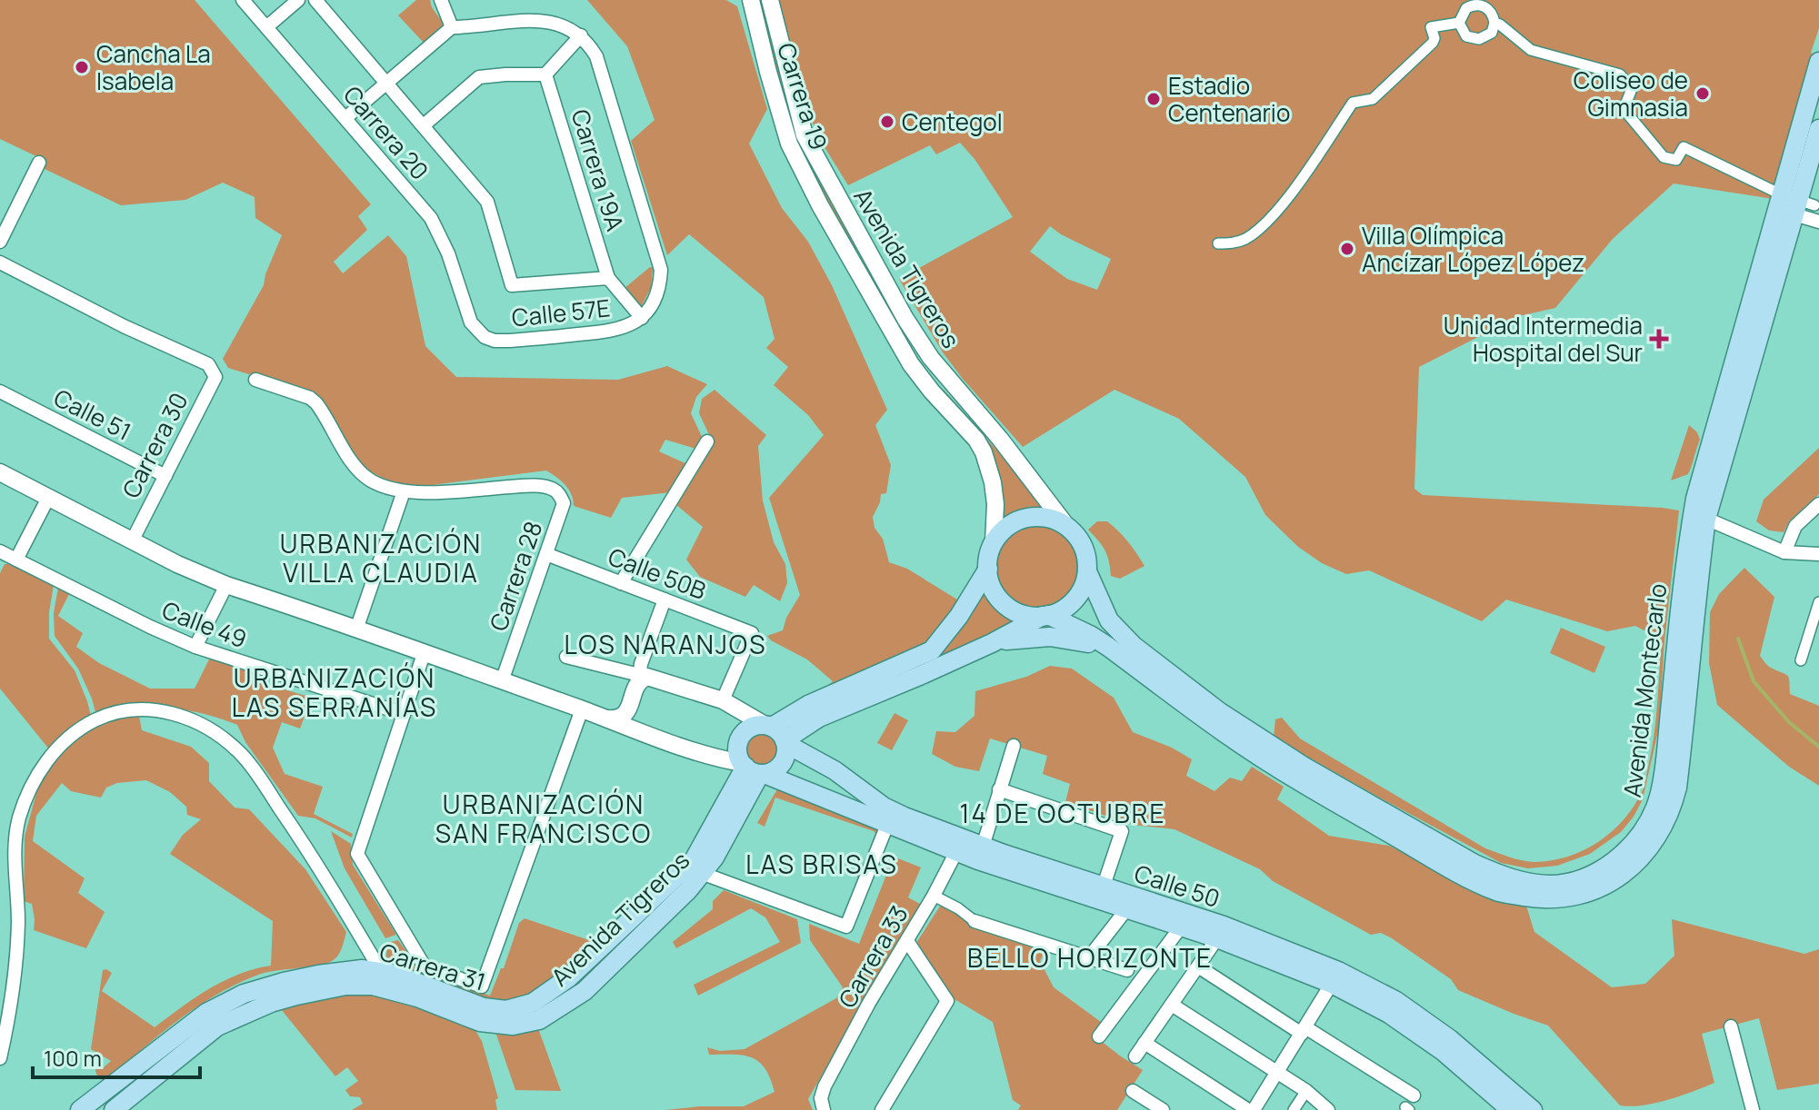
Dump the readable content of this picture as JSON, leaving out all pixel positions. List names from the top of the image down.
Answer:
{
  "streets": {
    "main road": [
      "Avenida Tigreros",
      "Avenida Montecarlo",
      "Calle 50",
      "Carrera 31"
    ],
    "street": [
      "Carrera 19",
      "Carrera 20",
      "Carrera 19A",
      "Calle 57E",
      "Calle 51",
      "Carrera 30",
      "Calle 50B",
      "Carrera 28",
      "Calle 49",
      "Carrera 33"
    ]
  },
  "crossings": [
    ["Carrera 19", "Avenida Tigreros"],
    ["Carrera 19", "Avenida Montecarlo"],
    ["Carrera 20", "Calle 57E"],
    ["Avenida Tigreros", "Avenida Montecarlo"],
    ["Avenida Tigreros", "Calle 50"],
    ["Avenida Tigreros", "Carrera 31"],
    ["Calle 51", "Carrera 30"],
    ["Carrera 30", "Calle 50"],
    ["Calle 50B", "Carrera 28"],
    ["Carrera 28", "Calle 50"],
    ["Calle 50", "Carrera 33"],
    ["Calle 50", "Carrera 31"]
  ],
  "districts": [
    "URBANIZACIÓN VILLA CLAUDIA",
    "LOS NARANJOS",
    "URBANIZACIÓN LAS SERRANÍAS",
    "URBANIZACIÓN SAN FRANCISCO",
    "14 DE OCTUBRE",
    "LAS BRISAS",
    "BELLO HORIZONTE"
  ],
  "places": {
    "other": [
      "Cancha La Isabela",
      "Coliseo de Gimnasia",
      "Estadio Centenario",
      "Centegol",
      "Villa Olímpica Ancízar López López"
    ],
    "health": ["Unidad Intermedia Hospital del Sur"]
  },
  "scale_bar": "100 m"
}
